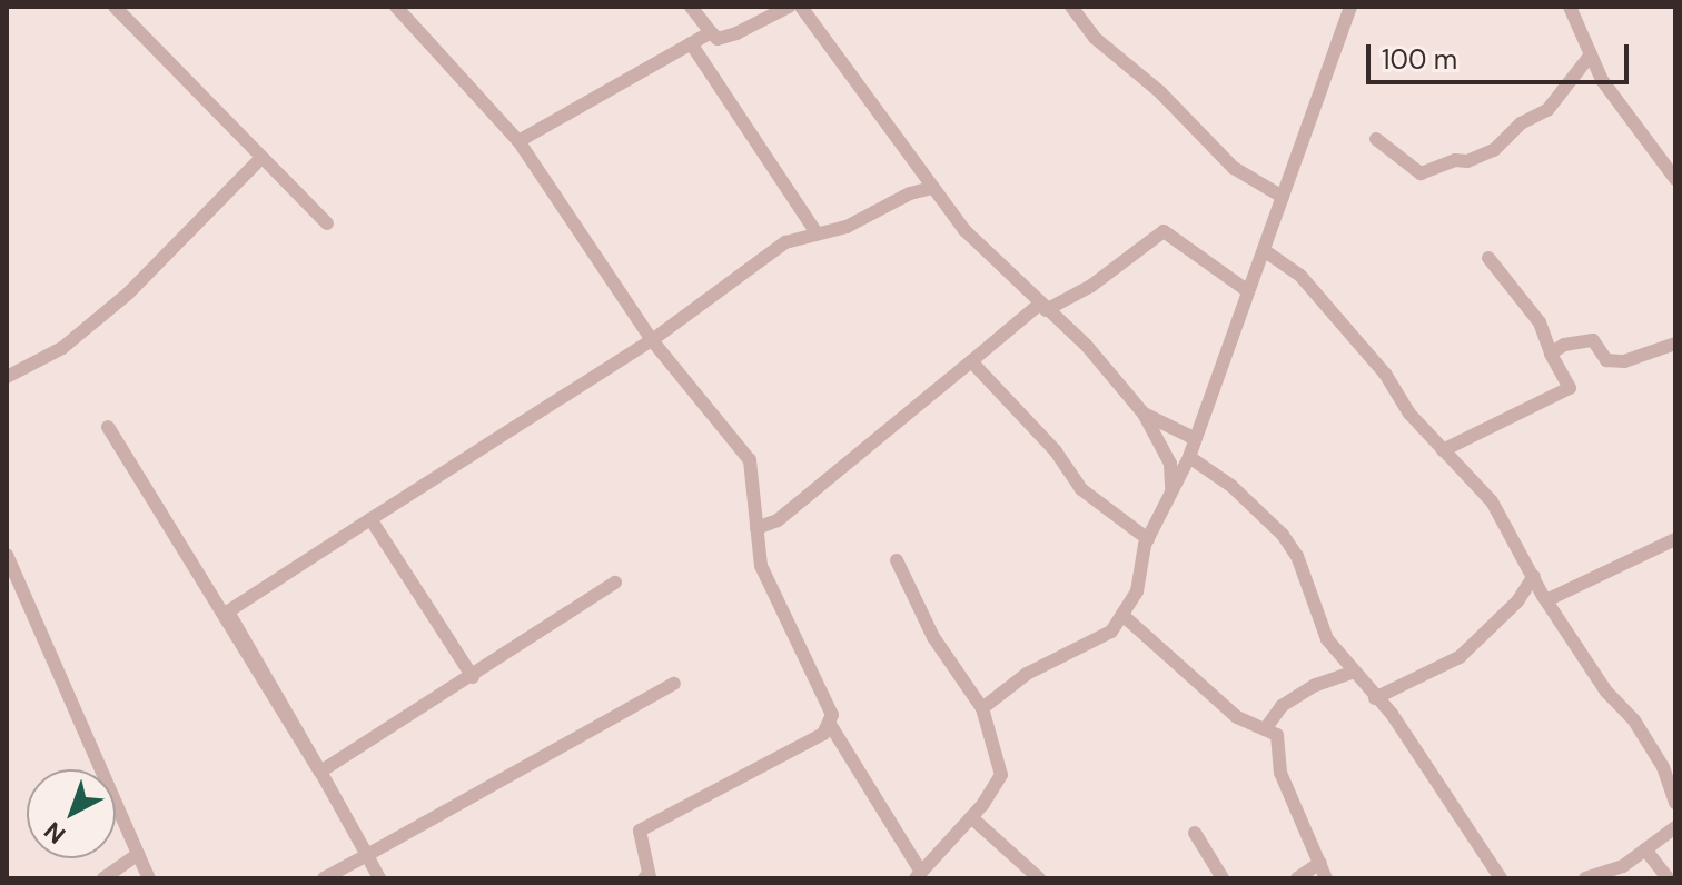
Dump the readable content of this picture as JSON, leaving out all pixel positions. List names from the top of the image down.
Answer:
{
  "scale_bar": "100 m",
  "north": "bottom left"
}
